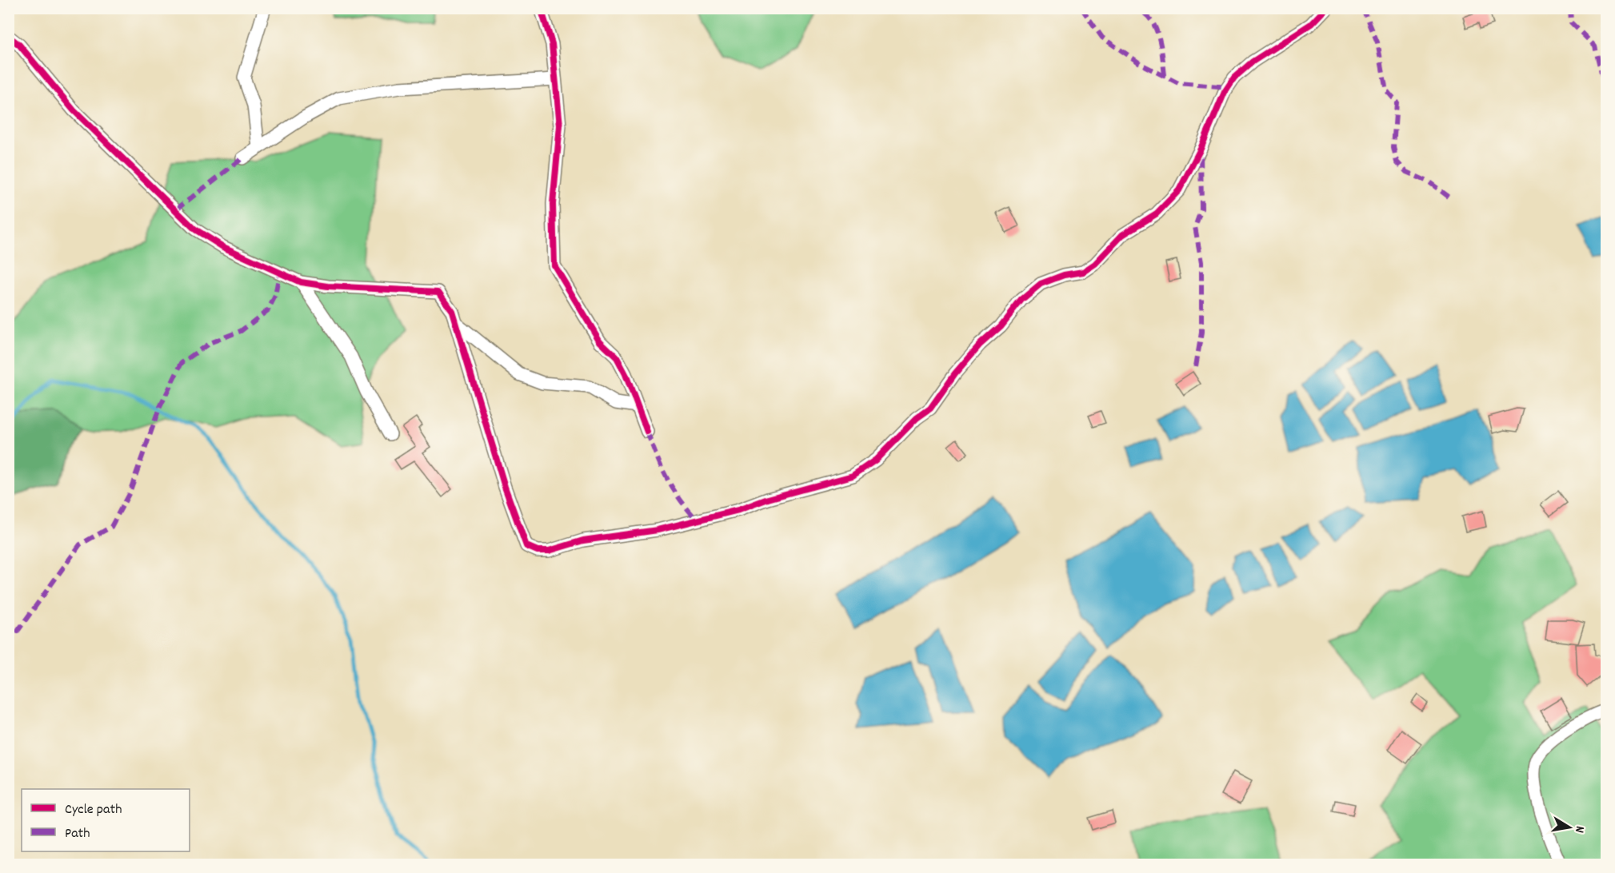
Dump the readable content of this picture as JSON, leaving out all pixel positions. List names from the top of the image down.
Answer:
{
  "legend": ["Cycle path", "Path"],
  "north": "right"
}
